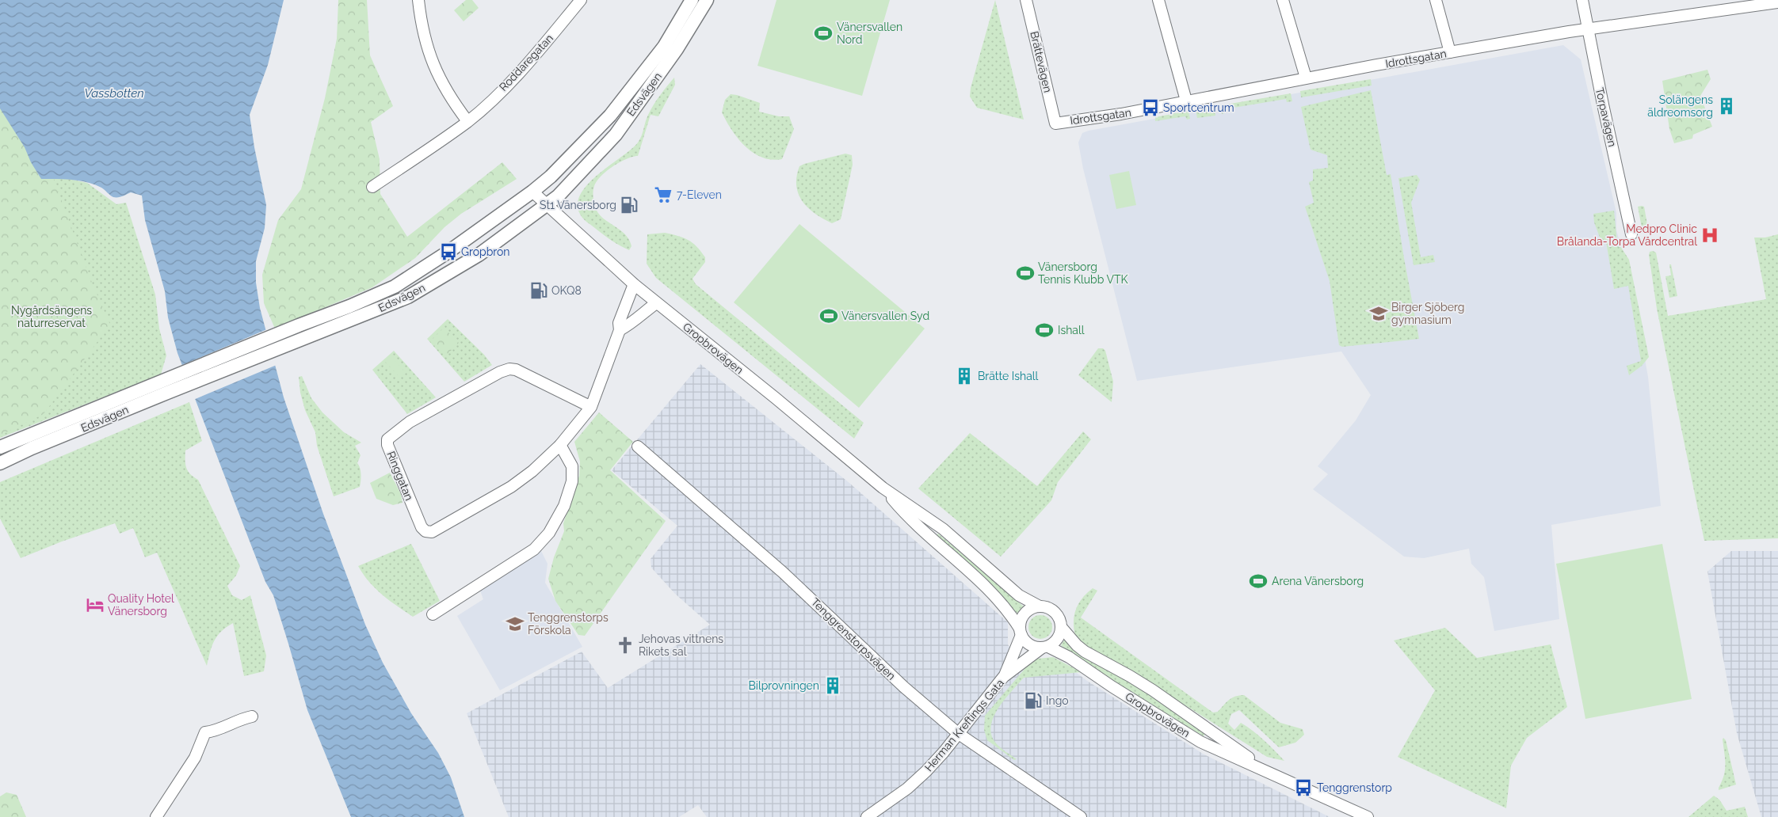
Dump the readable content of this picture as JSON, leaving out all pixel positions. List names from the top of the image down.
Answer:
{
  "streets": {
    "main road": ["Edsvägen"],
    "street": [
      "Idrottsgatan",
      "Brättevägen",
      "Roddaregatan",
      "Torpavägen",
      "Gropbrovägen",
      "Ringgatan",
      "Tenggrenstorpsvägen",
      "Herman Kreftings Gata"
    ]
  },
  "crossings": [
    ["Idrottsgatan", "Brättevägen"],
    ["Idrottsgatan", "Torpavägen"],
    ["Edsvägen", "Gropbrovägen"],
    ["Gropbrovägen", "Ringgatan"],
    ["Gropbrovägen", "Herman Kreftings Gata"],
    ["Tenggrenstorpsvägen", "Herman Kreftings Gata"]
  ],
  "water": ["Vassbotten"],
  "parks": ["Nygårdsängens naturreservat"],
  "places": {
    "sports": [
      "Vänersvallen Nord",
      "Vänersborg Tennis Klubb VTK",
      "Vänersvallen Syd",
      "Ishall",
      "Arena Vänersborg"
    ],
    "building": ["Solängens äldreomsorg", "Brätte Ishall", "Bilprovningen"],
    "bus stop": ["Sportcentrum", "Gropbron", "Tenggrenstorp"],
    "supermarket": ["7-Eleven"],
    "fuel station": ["St1 Vänersborg", "OKQ8", "Ingo"],
    "hospital": ["Medpro Clinic Brålanda-Torpa Vårdcentral"],
    "school or university": ["Birger Sjöberg gymnasium", "Tenggrenstorps Förskola"],
    "hotel": ["Quality Hotel Vänersborg"],
    "church": ["Jehovas vittnens Rikets sal"]
  }
}
